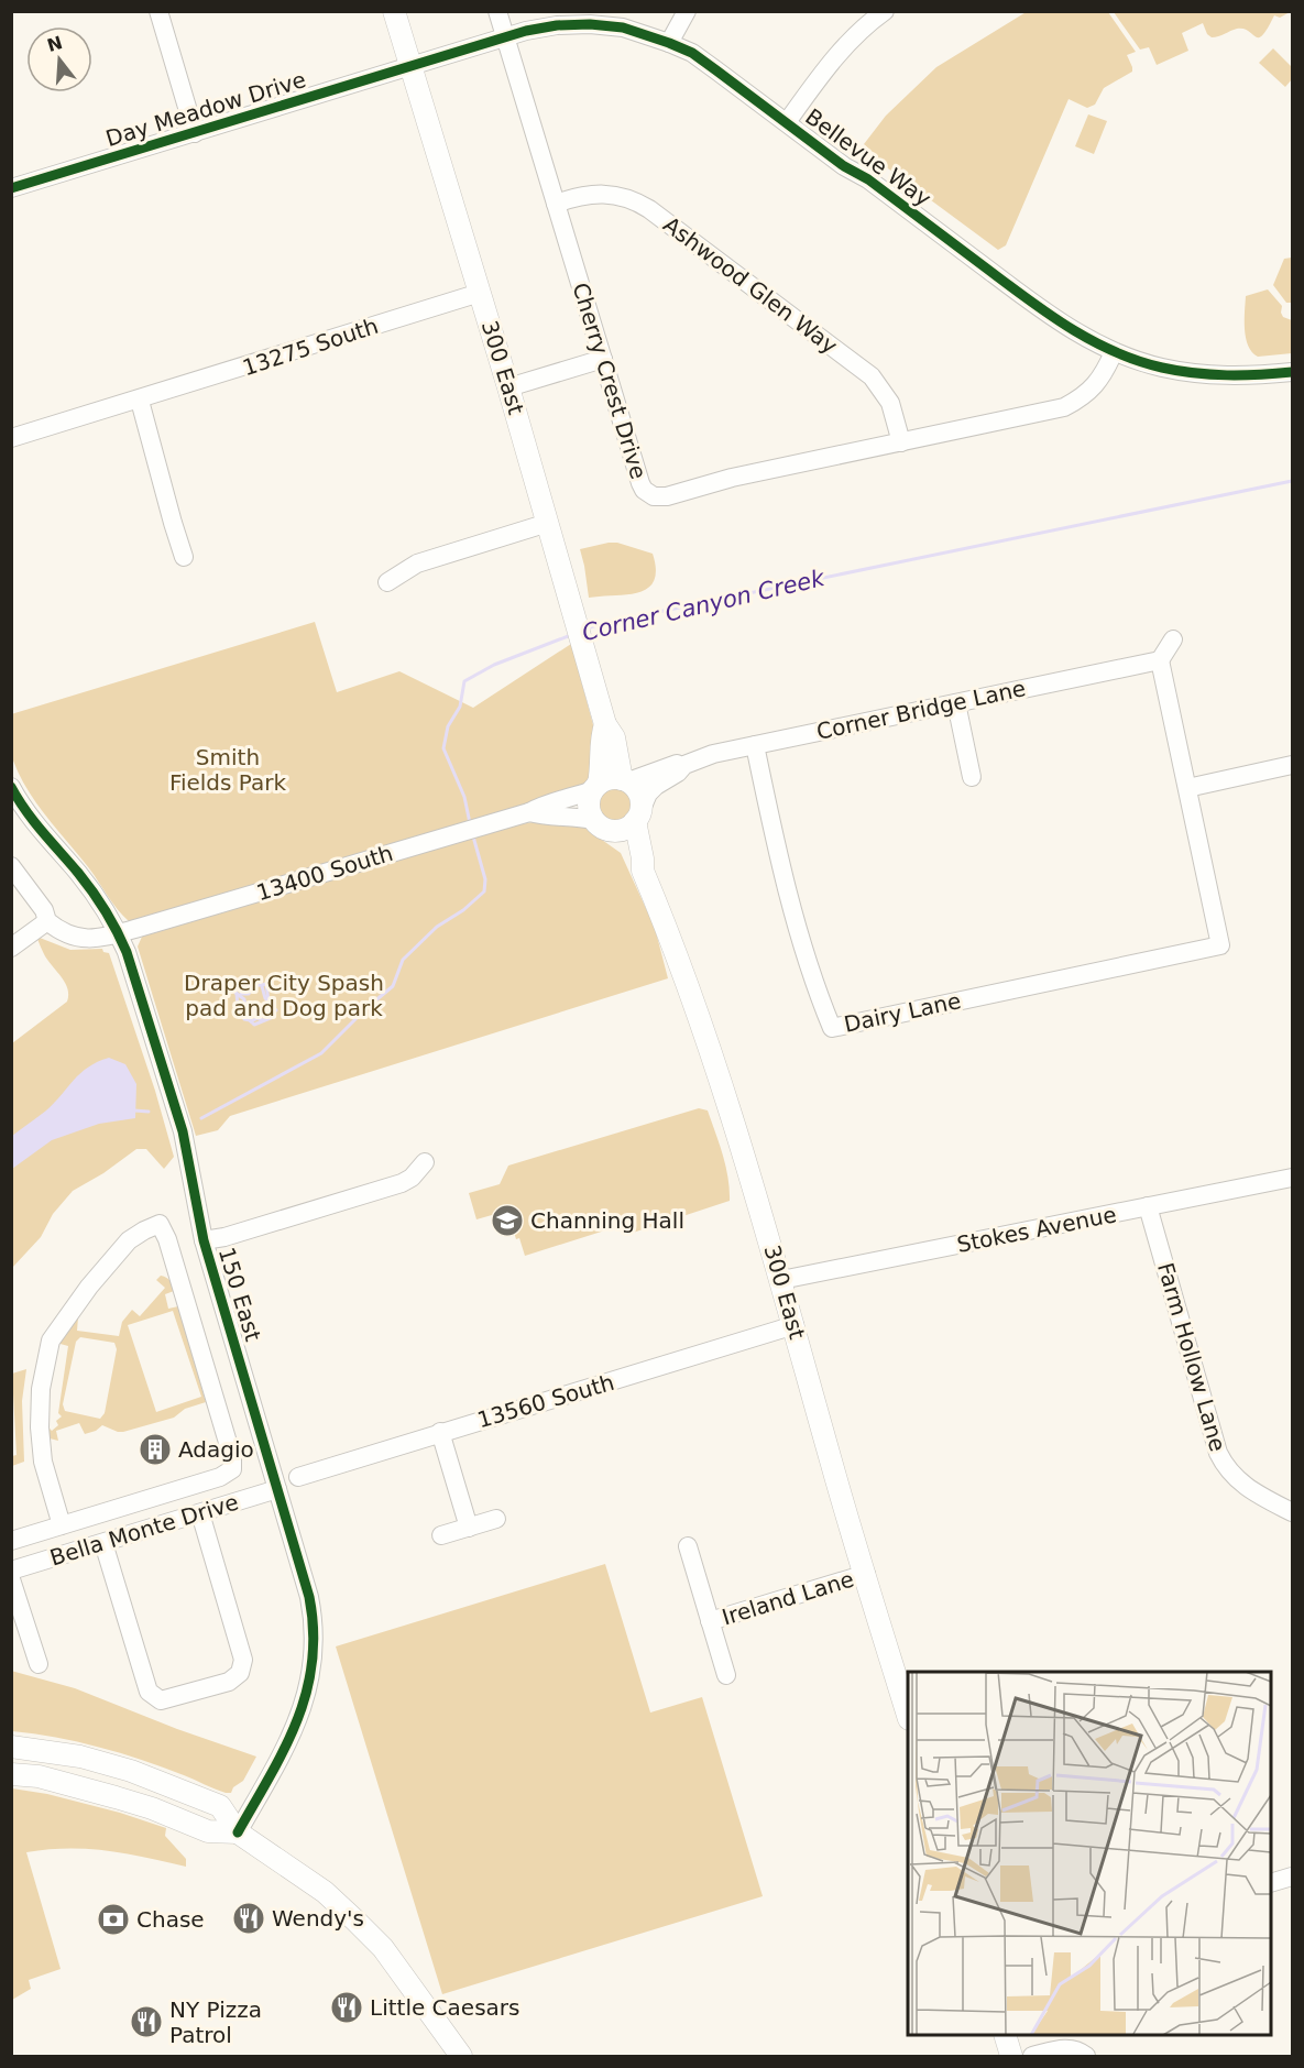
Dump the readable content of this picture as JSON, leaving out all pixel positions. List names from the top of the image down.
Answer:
{
  "streets": {
    "main road": ["300 East"],
    "street": [
      "Day Meadow Drive",
      "Bellevue Way",
      "Ashwood Glen Way",
      "13275 South",
      "Cherry Crest Drive",
      "Corner Bridge Lane",
      "13400 South",
      "Dairy Lane",
      "Stokes Avenue",
      "150 East",
      "Farm Hollow Lane",
      "13560 South",
      "Bella Monte Drive",
      "Ireland Lane"
    ]
  },
  "crossings": [
    ["Day Meadow Drive", "Bellevue Way"],
    ["Day Meadow Drive", "300 East"],
    ["Bellevue Way", "300 East"],
    ["Bellevue Way", "Cherry Crest Drive"],
    ["Ashwood Glen Way", "Cherry Crest Drive"],
    ["13275 South", "300 East"],
    ["300 East", "Corner Bridge Lane"],
    ["300 East", "13400 South"],
    ["300 East", "Stokes Avenue"],
    ["300 East", "13560 South"],
    ["300 East", "Ireland Lane"],
    ["Corner Bridge Lane", "13400 South"],
    ["Corner Bridge Lane", "Dairy Lane"],
    ["13400 South", "150 East"],
    ["Stokes Avenue", "Farm Hollow Lane"],
    ["150 East", "Bella Monte Drive"]
  ],
  "water": ["Corner Canyon Creek"],
  "parks": ["Smith Fields Park", "Draper City Spash pad and Dog park"],
  "places": {
    "school or university": ["Channing Hall"],
    "building": ["Adagio"],
    "restaurant": ["Wendy's", "Little Caesars", "NY Pizza Patrol"],
    "bank": ["Chase"]
  },
  "north": "top"
}
